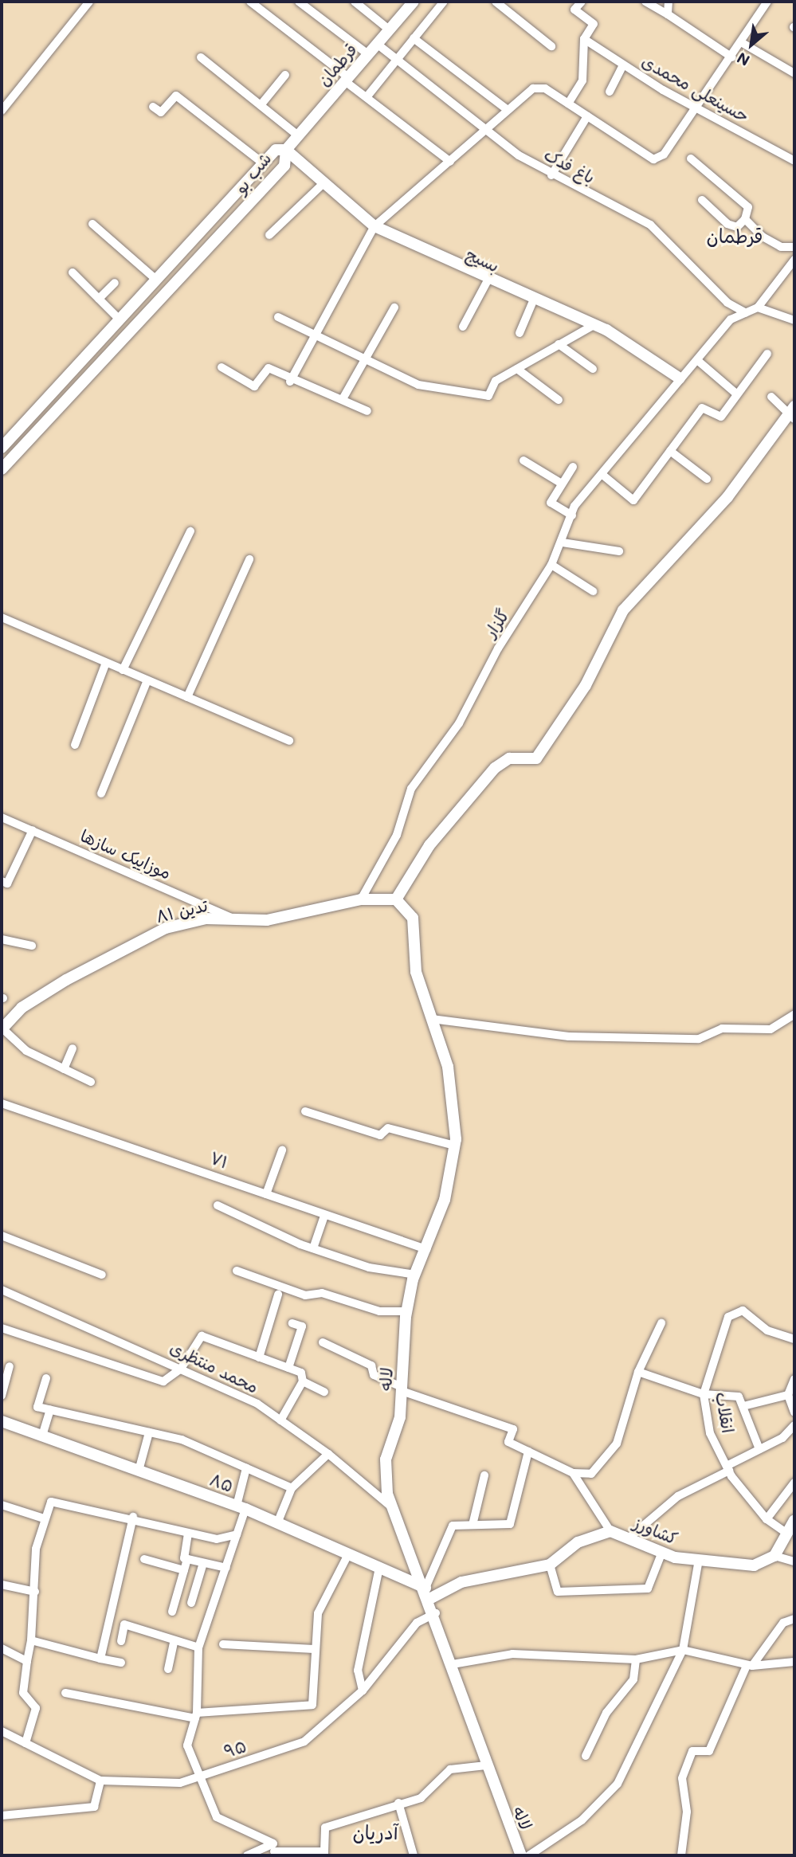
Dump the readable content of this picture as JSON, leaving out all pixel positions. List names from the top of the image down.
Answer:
{
  "streets": {
    "street": [
      "قرطمان",
      "حسینعلی محمدی",
      "باغ فدک",
      "شب بو",
      "بسیج",
      "گلزار",
      "موزاییک سازها",
      "تدین ۸۱",
      "۷۱",
      "محمد منتظری",
      "لاله",
      "انقلاب",
      "۸۵",
      "کشاورز",
      "۹۵"
    ]
  },
  "crossings": [
    ["قرطمان", "باغ فدک"],
    ["قرطمان", "شب بو"],
    ["قرطمان", "بسیج"],
    ["باغ فدک", "گلزار"],
    ["شب بو", "بسیج"],
    ["بسیج", "گلزار"],
    ["گلزار", "تدین ۸۱"],
    ["موزاییک سازها", "تدین ۸۱"],
    ["تدین ۸۱", "لاله"],
    ["۷۱", "لاله"],
    ["محمد منتظری", "لاله"],
    ["لاله", "۸۵"],
    ["لاله", "کشاورز"],
    ["لاله", "۹۵"],
    ["۸۵", "کشاورز"]
  ],
  "districts": ["قرطمان", "آدریان"],
  "north": "bottom left"
}
